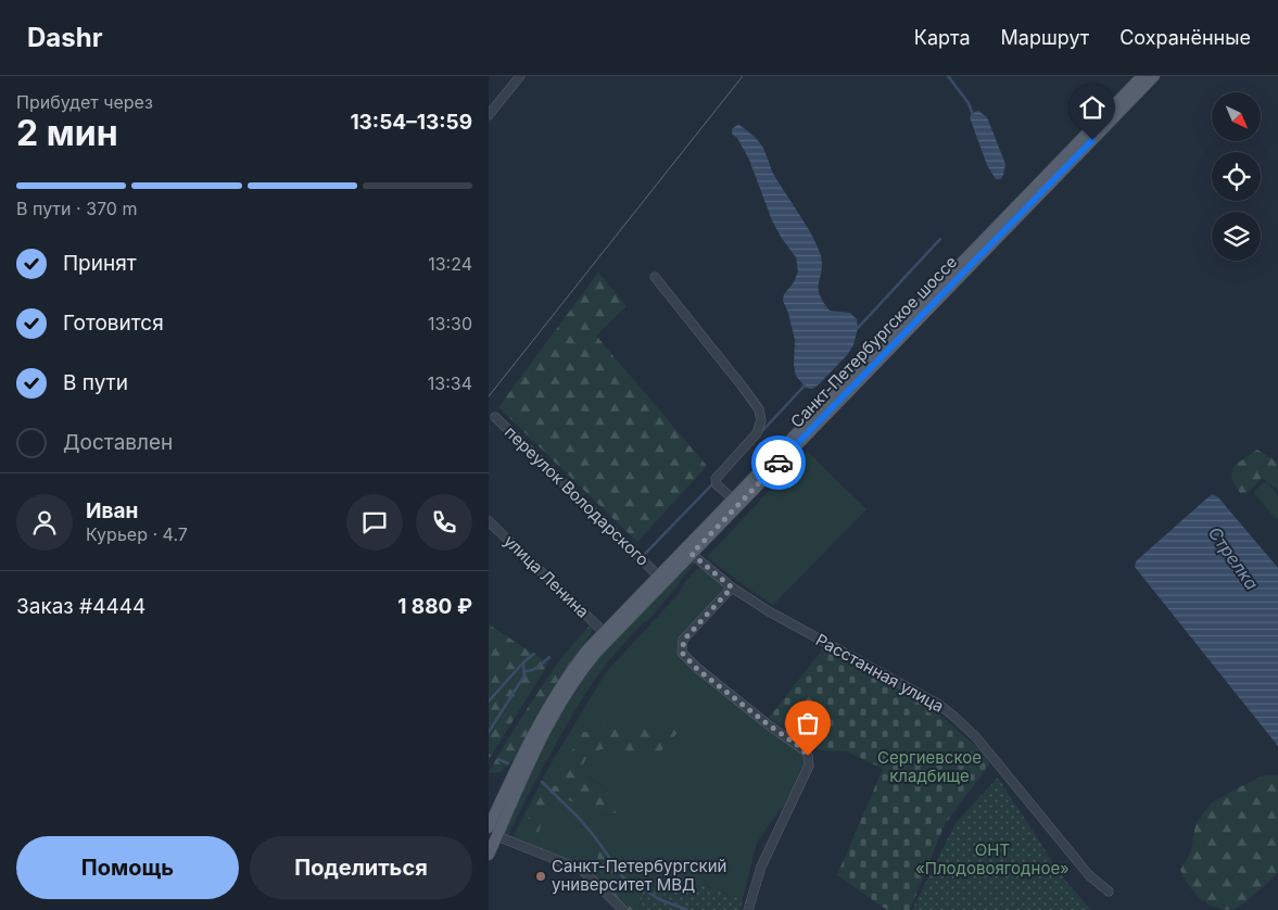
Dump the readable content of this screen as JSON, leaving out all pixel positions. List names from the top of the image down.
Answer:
{
  "streets": {
    "main road": ["Санкт-Петербургское шоссе"],
    "street": ["переулок Володарского", "улица Ленина", "Расстанная улица"]
  },
  "crossings": [
    ["Санкт-Петербургское шоссе", "переулок Володарского"],
    ["Санкт-Петербургское шоссе", "улица Ленина"],
    ["Санкт-Петербургское шоссе", "Расстанная улица"]
  ],
  "water": ["Стрелка"],
  "parks": ["Сергиевское кладбище", "ОНТ «Плодовоягодное»"],
  "places": ["Санкт-Петербургский университет МВД"],
  "north": "bottom right",
  "page": {
    "header": "Dashr",
    "nav": ["Карта", "Маршрут", "Сохранённые"],
    "heading": ["2 мин", "Прибудет через", "13:54–13:59"],
    "panel": [
      "Иван",
      "Курьер · 4.7",
      "Заказ #4444",
      "1 880 ₽"
    ],
    "bar": "В пути · 370 m",
    "list": [
      ["Принят", "13:24"],
      ["Готовится", "13:30"],
      ["В пути", "13:34"],
      "Доставлен"
    ],
    "buttons": ["Помощь", "Поделиться"]
  }
}
